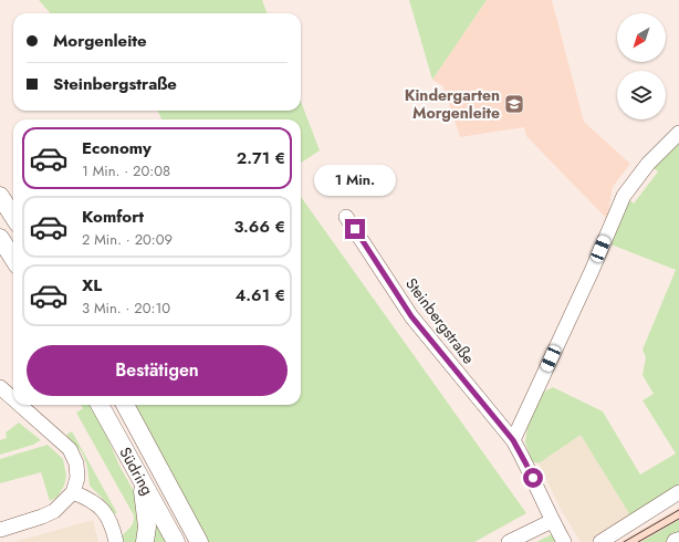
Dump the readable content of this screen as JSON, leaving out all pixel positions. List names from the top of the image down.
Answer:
{
  "streets": {
    "main road": ["Südring"],
    "street": ["Steinbergstraße"]
  },
  "places": {
    "school or university": ["Kindergarten Morgenleite"]
  },
  "north": "bottom left",
  "page": {
    "banner": ["Morgenleite", "Steinbergstraße"],
    "list": [
      {
        "name": "Economy",
        "note": "1 Min. · 20:08",
        "value": "2.71 €"
      },
      {
        "name": "Komfort",
        "note": "2 Min. · 20:09",
        "value": "3.66 €"
      },
      {
        "name": "XL",
        "note": "3 Min. · 20:10",
        "value": "4.61 €"
      }
    ],
    "bubble": "1 Min.",
    "buttons": "Bestätigen"
  }
}
